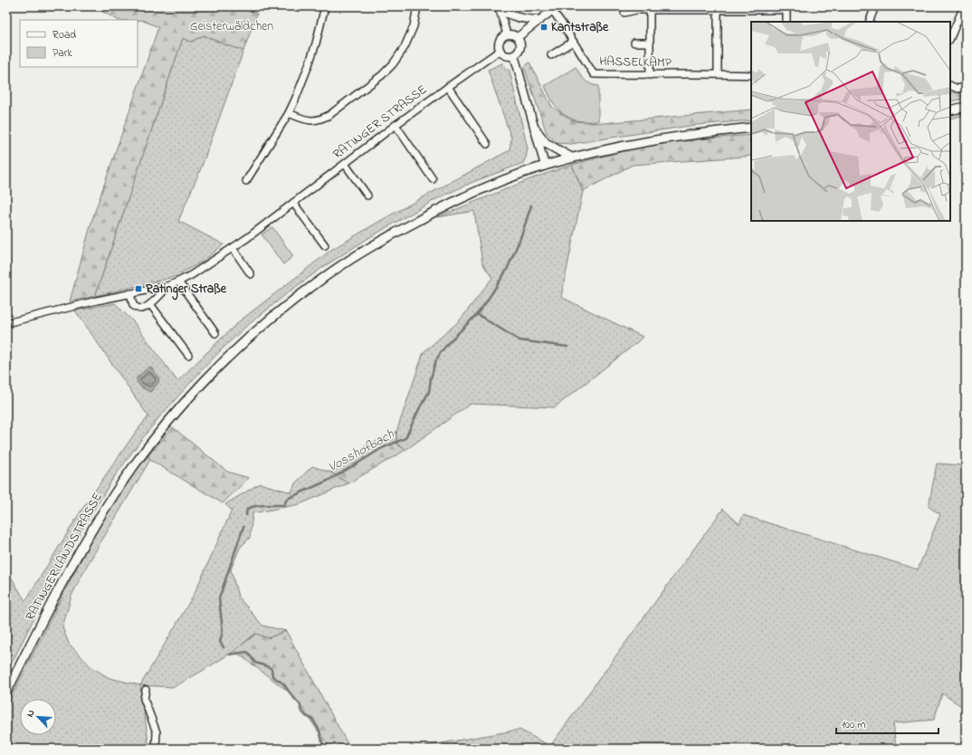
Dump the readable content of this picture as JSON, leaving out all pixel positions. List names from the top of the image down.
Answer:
{
  "streets": {
    "main road": ["RATINGER LANDSTRASSE"],
    "street": ["HASSELKAMP", "RATINGER STRASSE"]
  },
  "water": ["Vosshofbach"],
  "parks": ["Geisterwäldchen"],
  "places": {
    "transit": ["Kantstraße", "Ratinger Straße"]
  },
  "legend": ["Road", "Park"],
  "scale_bar": "100 m",
  "north": "top left"
}
